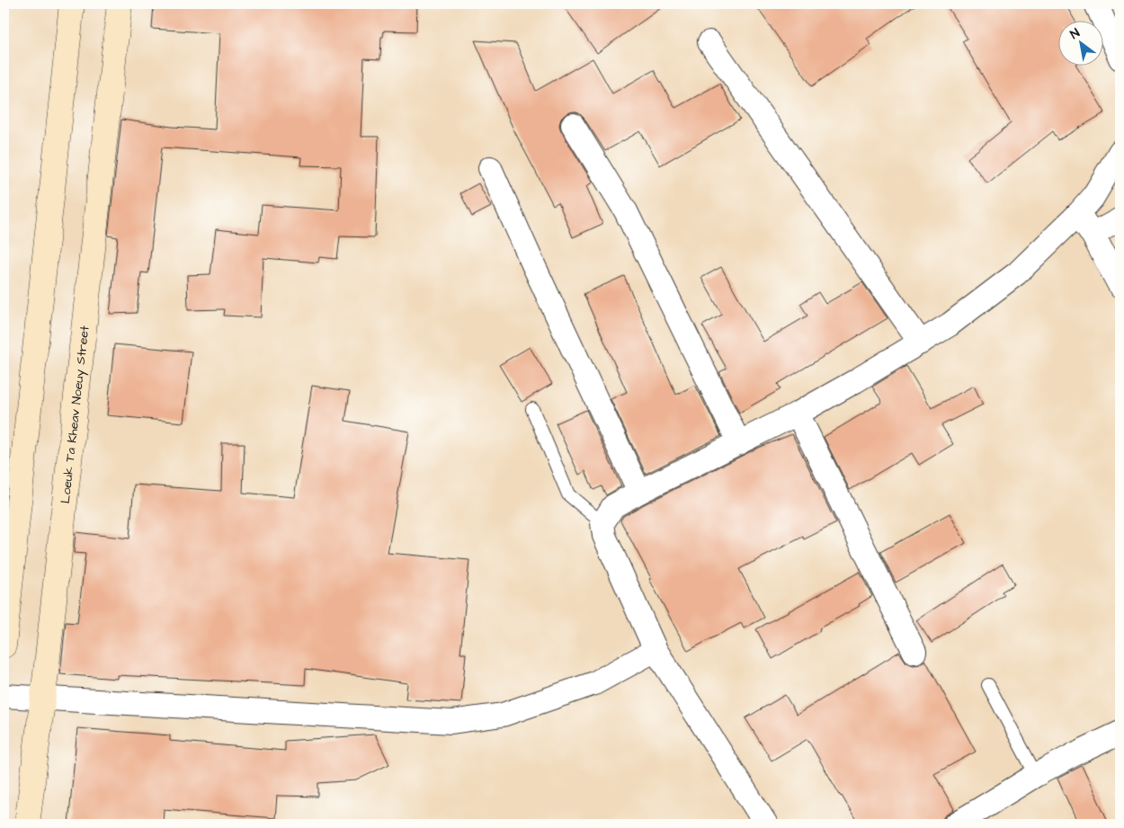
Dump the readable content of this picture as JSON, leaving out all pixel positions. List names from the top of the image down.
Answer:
{
  "streets": {
    "main road": ["Loeuk Ta Kheav Noeuy Street"]
  },
  "north": "top left"
}
